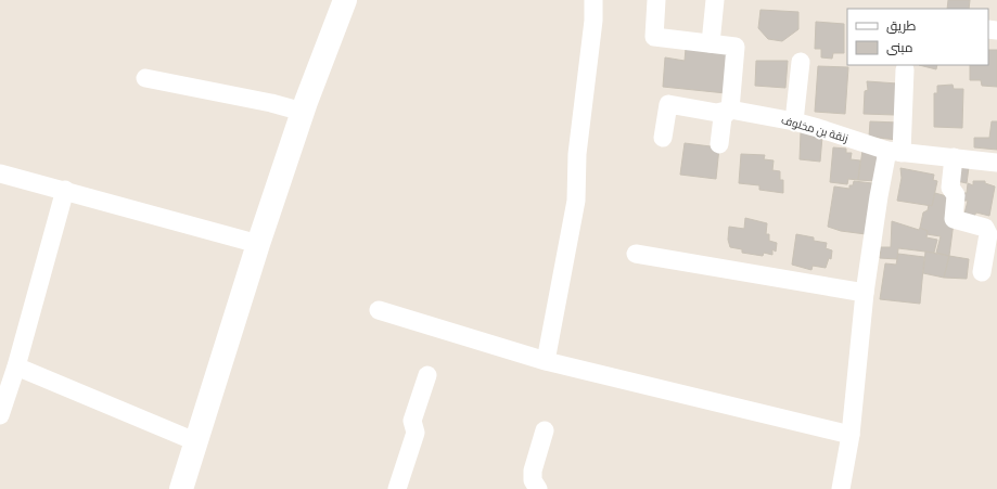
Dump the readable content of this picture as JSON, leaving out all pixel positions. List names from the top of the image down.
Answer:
{
  "streets": {
    "street": ["زنقة بن مخلوف"]
  },
  "legend": ["طريق", "مبنى"]
}
